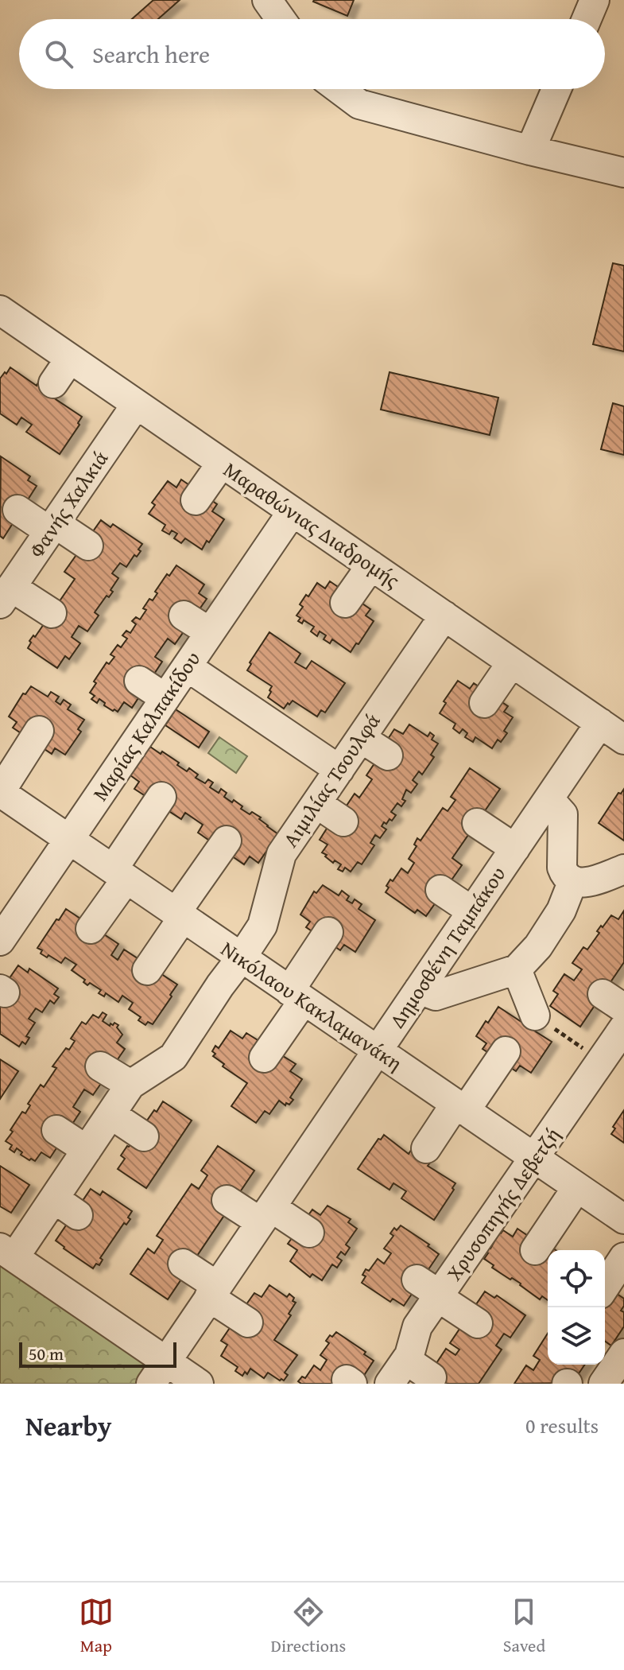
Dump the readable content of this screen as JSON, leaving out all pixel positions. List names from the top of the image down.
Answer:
{
  "streets": {
    "street": [
      "Φανής Χαλκιά",
      "Μαραθώνιας Διαδρομής",
      "Μαρίας Καλπακίδου",
      "Αιμιλίας Τσουλφά",
      "Δημοσθένη Ταμπάκου",
      "Νικόλαου Κακλαμανάκη",
      "Χρυσοπηγής Δεβετζή"
    ]
  },
  "crossings": [
    ["Φανής Χαλκιά", "Μαραθώνιας Διαδρομής"],
    ["Μαραθώνιας Διαδρομής", "Μαρίας Καλπακίδου"],
    ["Μαραθώνιας Διαδρομής", "Αιμιλίας Τσουλφά"],
    ["Μαραθώνιας Διαδρομής", "Δημοσθένη Ταμπάκου"],
    ["Μαρίας Καλπακίδου", "Νικόλαου Κακλαμανάκη"],
    ["Αιμιλίας Τσουλφά", "Νικόλαου Κακλαμανάκη"],
    ["Δημοσθένη Ταμπάκου", "Νικόλαου Κακλαμανάκη"],
    ["Νικόλαου Κακλαμανάκη", "Χρυσοπηγής Δεβετζή"]
  ],
  "scale_bar": "50 m",
  "page": {
    "search": "Search here",
    "scale": "50 m",
    "heading": ["Nearby", "0 results"],
    "nav": ["Map", "Directions", "Saved"]
  }
}
